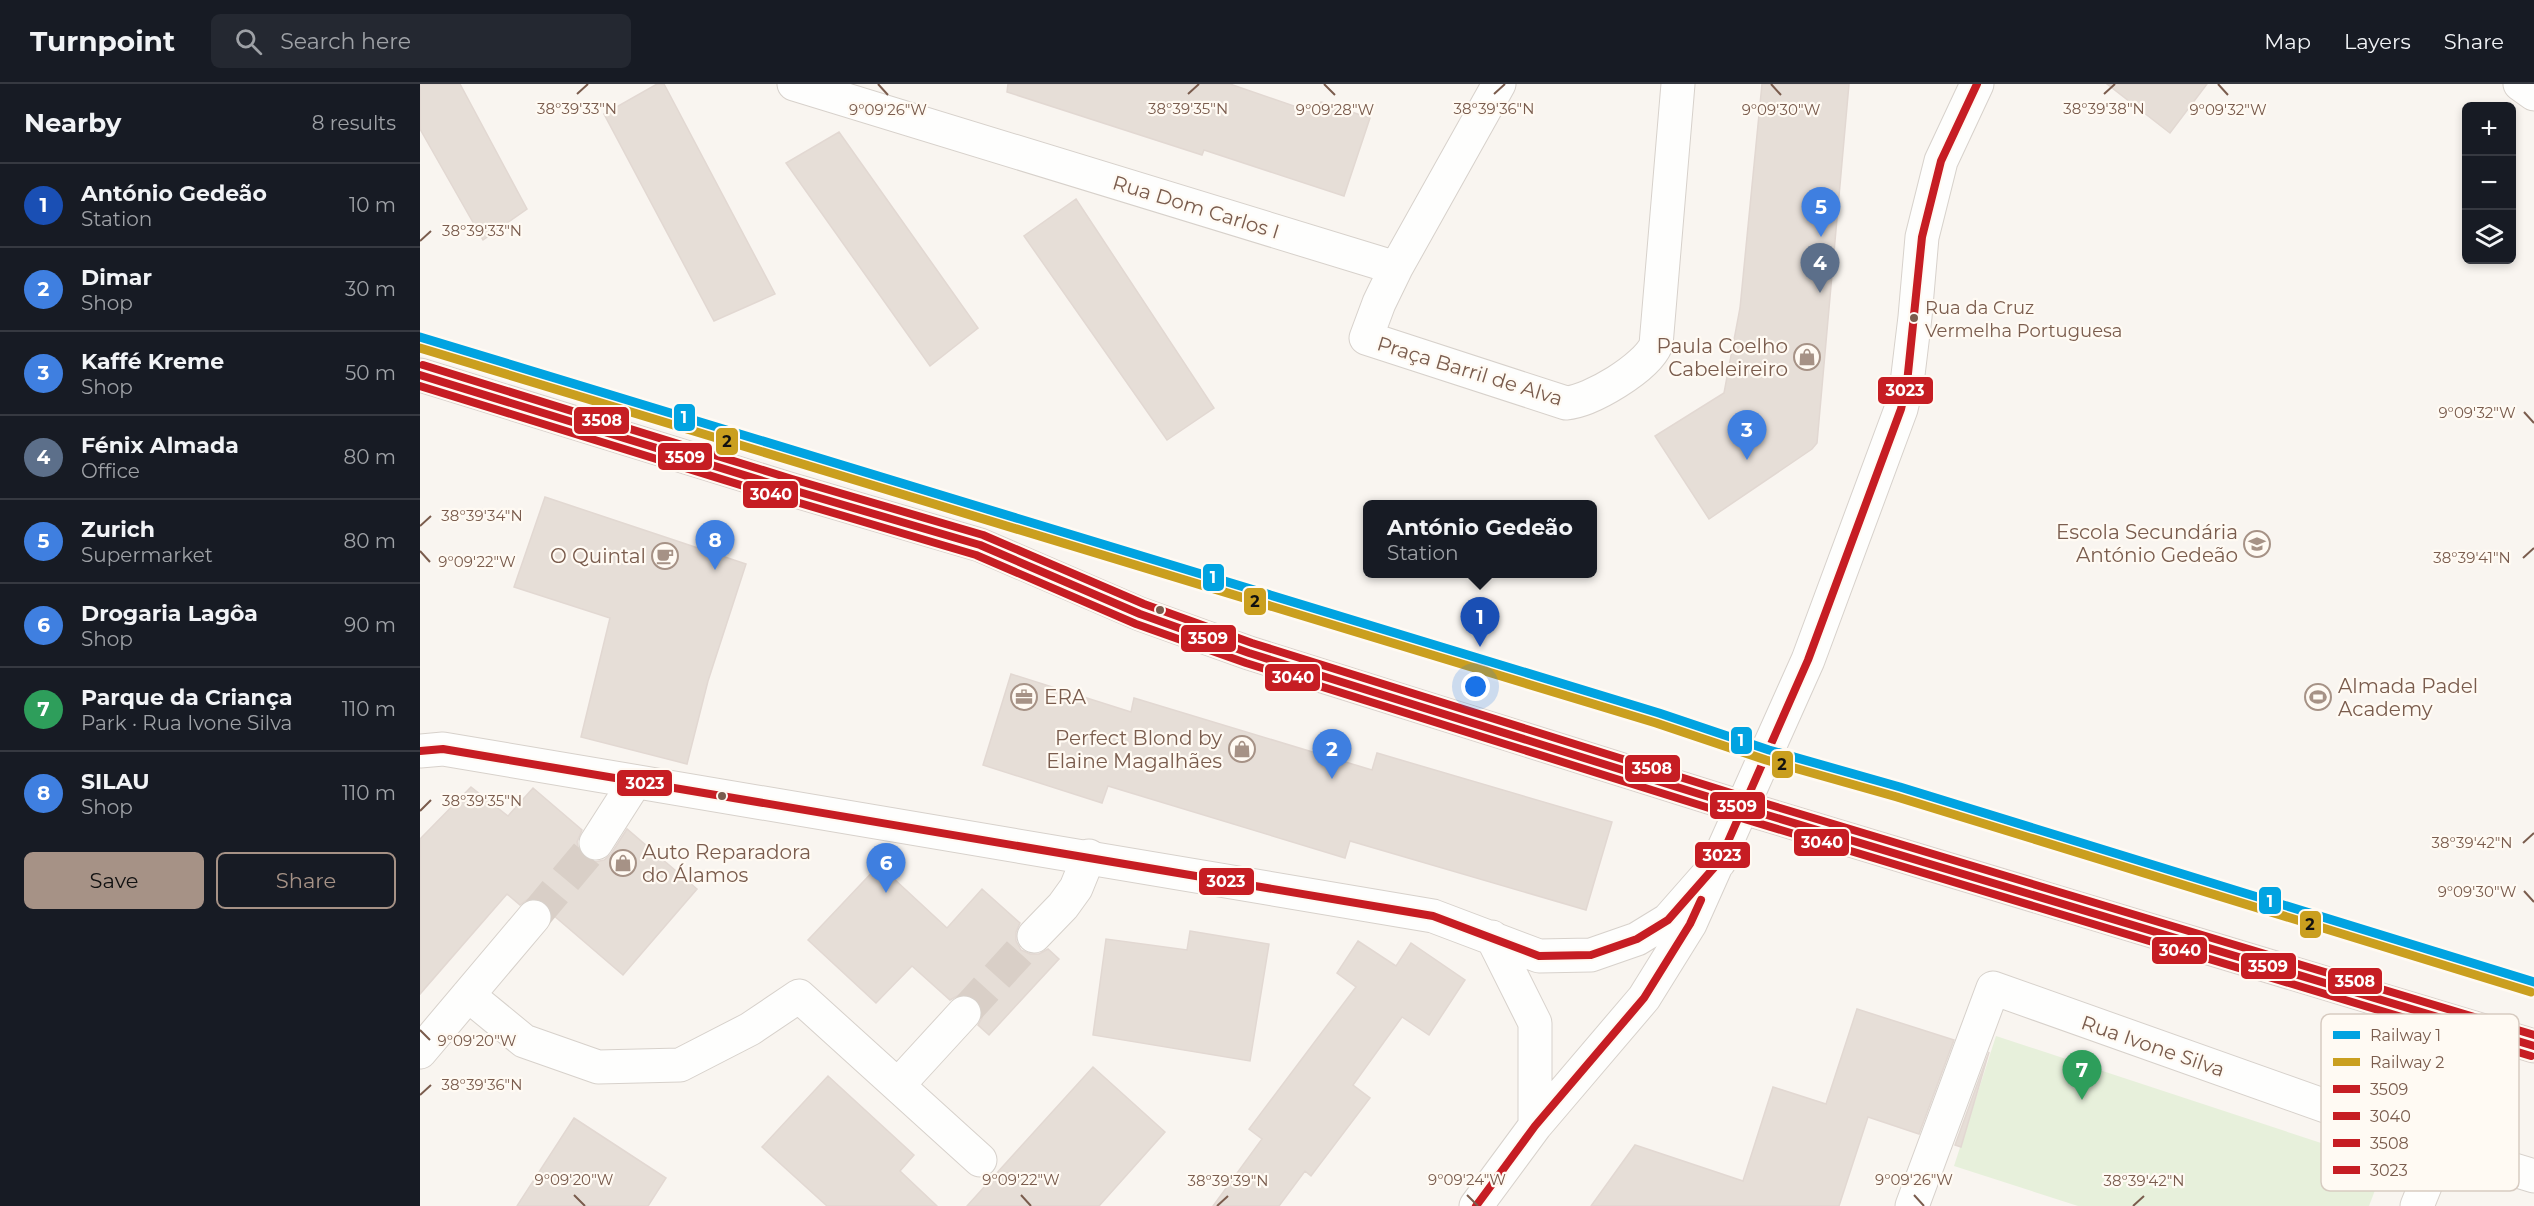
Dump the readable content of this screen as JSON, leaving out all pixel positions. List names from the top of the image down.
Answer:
{
  "streets": {
    "street": ["Rua Dom Carlos I", "Praça Barril de Alva", "Rua Ivone Silva"]
  },
  "crossings": [
    ["Rua Dom Carlos I", "Praça Barril de Alva"]
  ],
  "places": {
    "other": ["Rua da Cruz Vermelha Portuguesa"],
    "shop": ["Paula Coelho Cabeleireiro", "Perfect Blond by Elaine Magalhães", "Auto Reparadora do Álamos"],
    "school or university": ["Escola Secundária António Gedeão"],
    "cafe": ["O Quintal"],
    "office": ["ERA"],
    "sports": ["Almada Padel Academy"]
  },
  "lines": [
    "transit line 3023",
    "rail line 1",
    "rail line 2",
    "transit line 3508",
    "transit line 3509",
    "transit line 3040"
  ],
  "legend": [
    "Railway 1",
    "Railway 2",
    "3509",
    "3040",
    "3508",
    "3023"
  ],
  "page": {
    "header": "Turnpoint",
    "search": "Search here",
    "nav": ["Map", "Layers", "Share"],
    "heading": ["Nearby", "8 results"],
    "map_buttons": ["+", "−"],
    "list": [
      {
        "mark": "1",
        "name": "António Gedeão",
        "note": "Station",
        "value": "10 m"
      },
      {
        "mark": "2",
        "name": "Dimar",
        "note": "Shop",
        "value": "30 m"
      },
      {
        "mark": "3",
        "name": "Kaffé Kreme",
        "note": "Shop",
        "value": "50 m"
      },
      {
        "mark": "4",
        "name": "Fénix Almada",
        "note": "Office",
        "value": "80 m"
      },
      {
        "mark": "5",
        "name": "Zurich",
        "note": "Supermarket",
        "value": "80 m"
      },
      {
        "mark": "6",
        "name": "Drogaria Lagôa",
        "note": "Shop",
        "value": "90 m"
      },
      {
        "mark": "7",
        "name": "Parque da Criança",
        "note": "Park · Rua Ivone Silva",
        "value": "110 m"
      },
      {
        "mark": "8",
        "name": "SILAU",
        "note": "Shop",
        "value": "110 m"
      }
    ],
    "pins": [
      "5",
      "4",
      "3",
      "8",
      "1",
      "2",
      "6",
      "7"
    ],
    "popup": ["António Gedeão", "Station"],
    "buttons": ["Save", "Share"]
  },
  "coordinates": [
    "38°39'33\"N",
    "38°39'35\"N",
    "38°39'36\"N",
    "38°39'38\"N",
    "9°09'26\"W",
    "9°09'28\"W",
    "9°09'30\"W",
    "9°09'32\"W",
    "38°39'34\"N",
    "38°39'41\"N",
    "9°09'22\"W",
    "38°39'42\"N",
    "9°09'20\"W",
    "9°09'24\"W",
    "38°39'39\"N"
  ]
}
